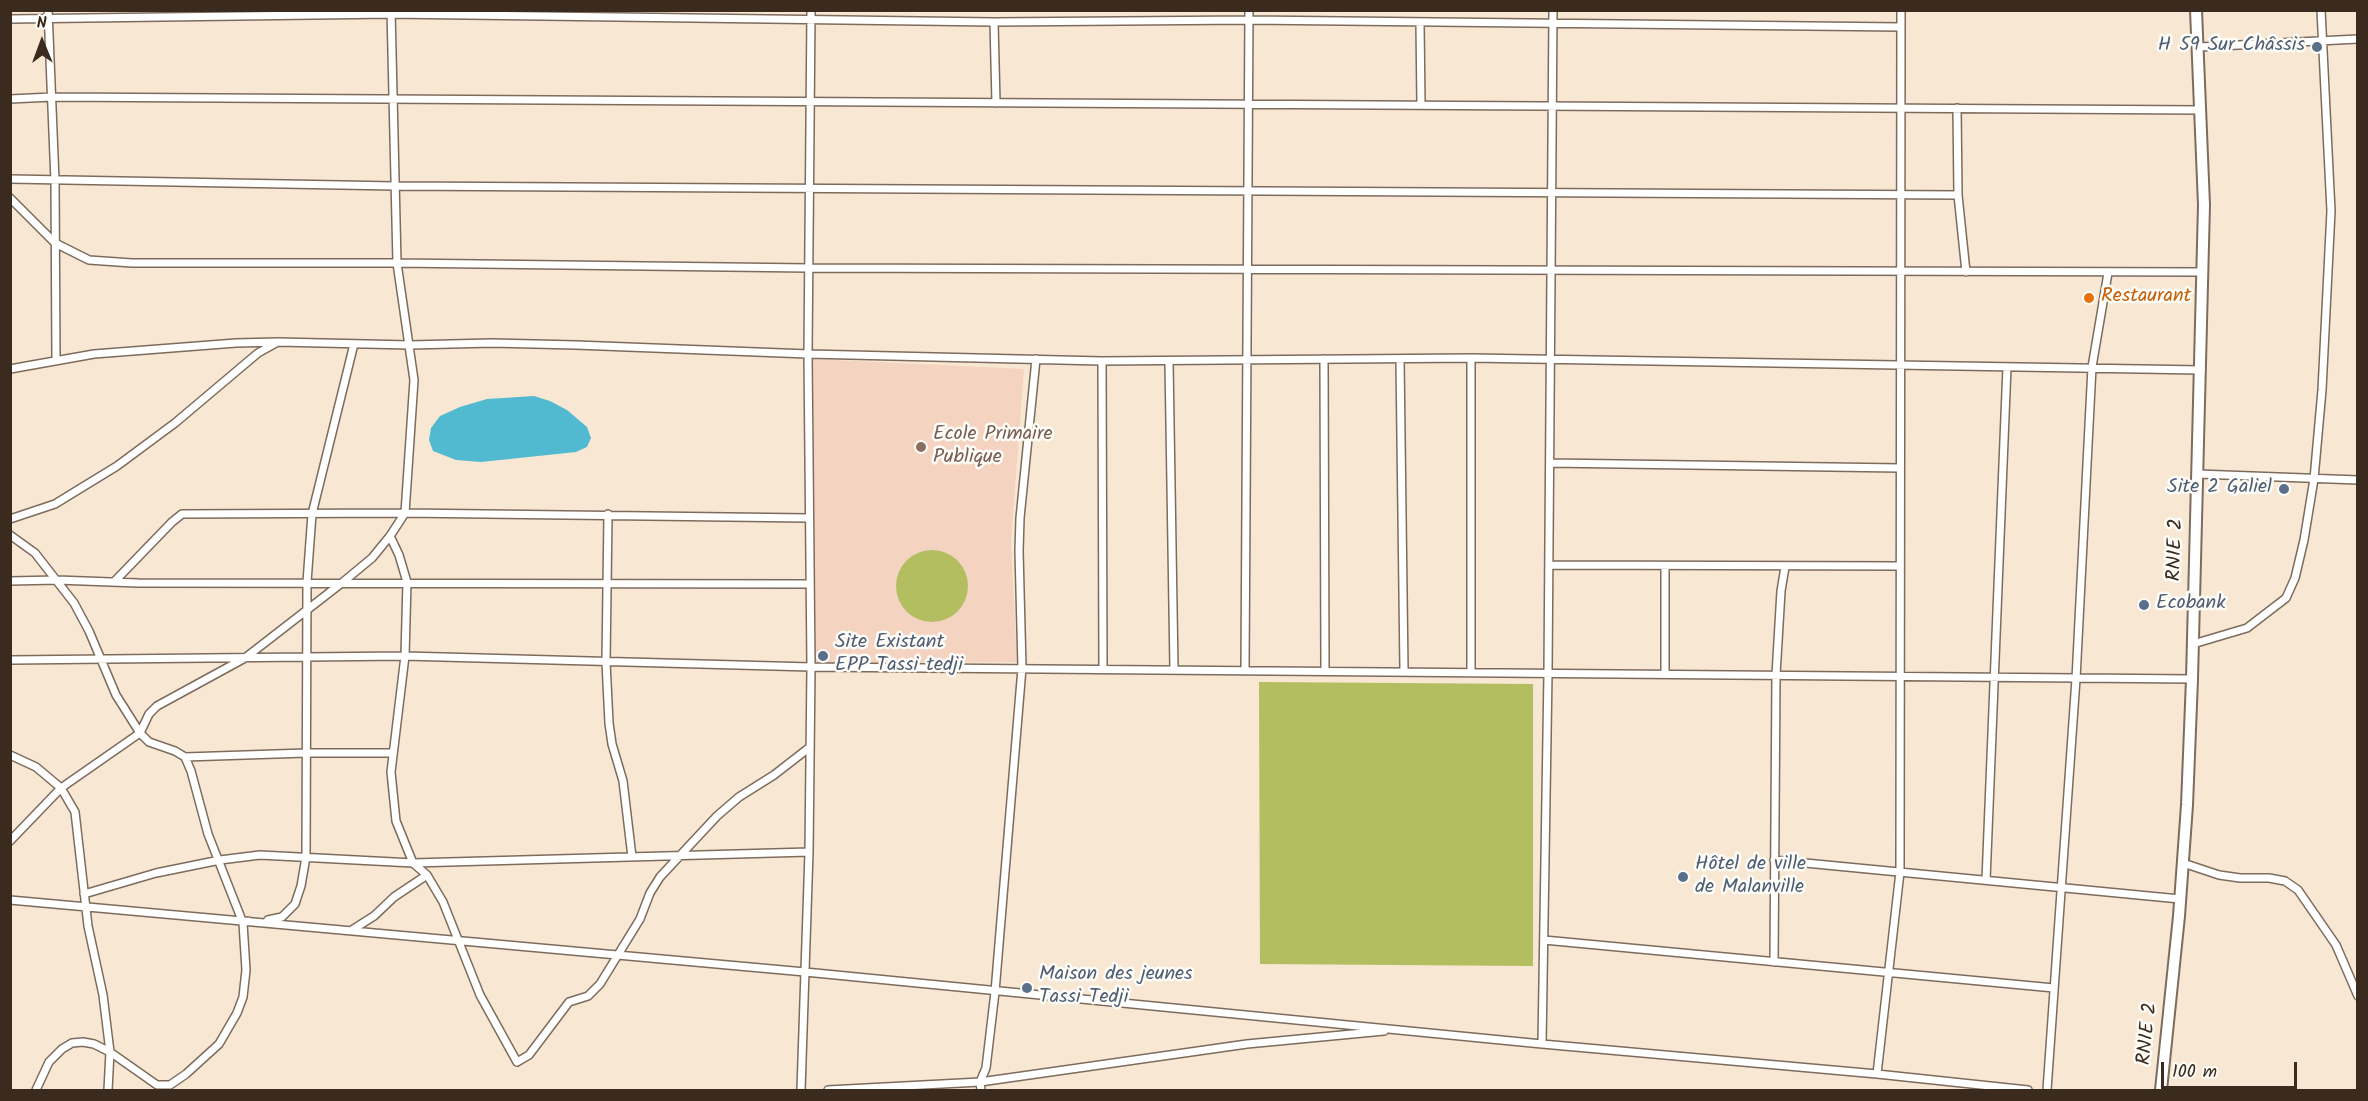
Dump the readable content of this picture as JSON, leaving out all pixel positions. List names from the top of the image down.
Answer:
{
  "streets": {
    "main road": ["RNIE 2"]
  },
  "places": [
    "H 59 Sur Châssis",
    "Restaurant",
    "Ecole Primaire Publique",
    "Site 2 Galiel",
    "Ecobank",
    "Site Existant EPP Tassi tedji",
    "Hôtel de ville de Malanville",
    "Maison des jeunes Tassi Tedji"
  ],
  "scale_bar": "100 m",
  "north": "top"
}
